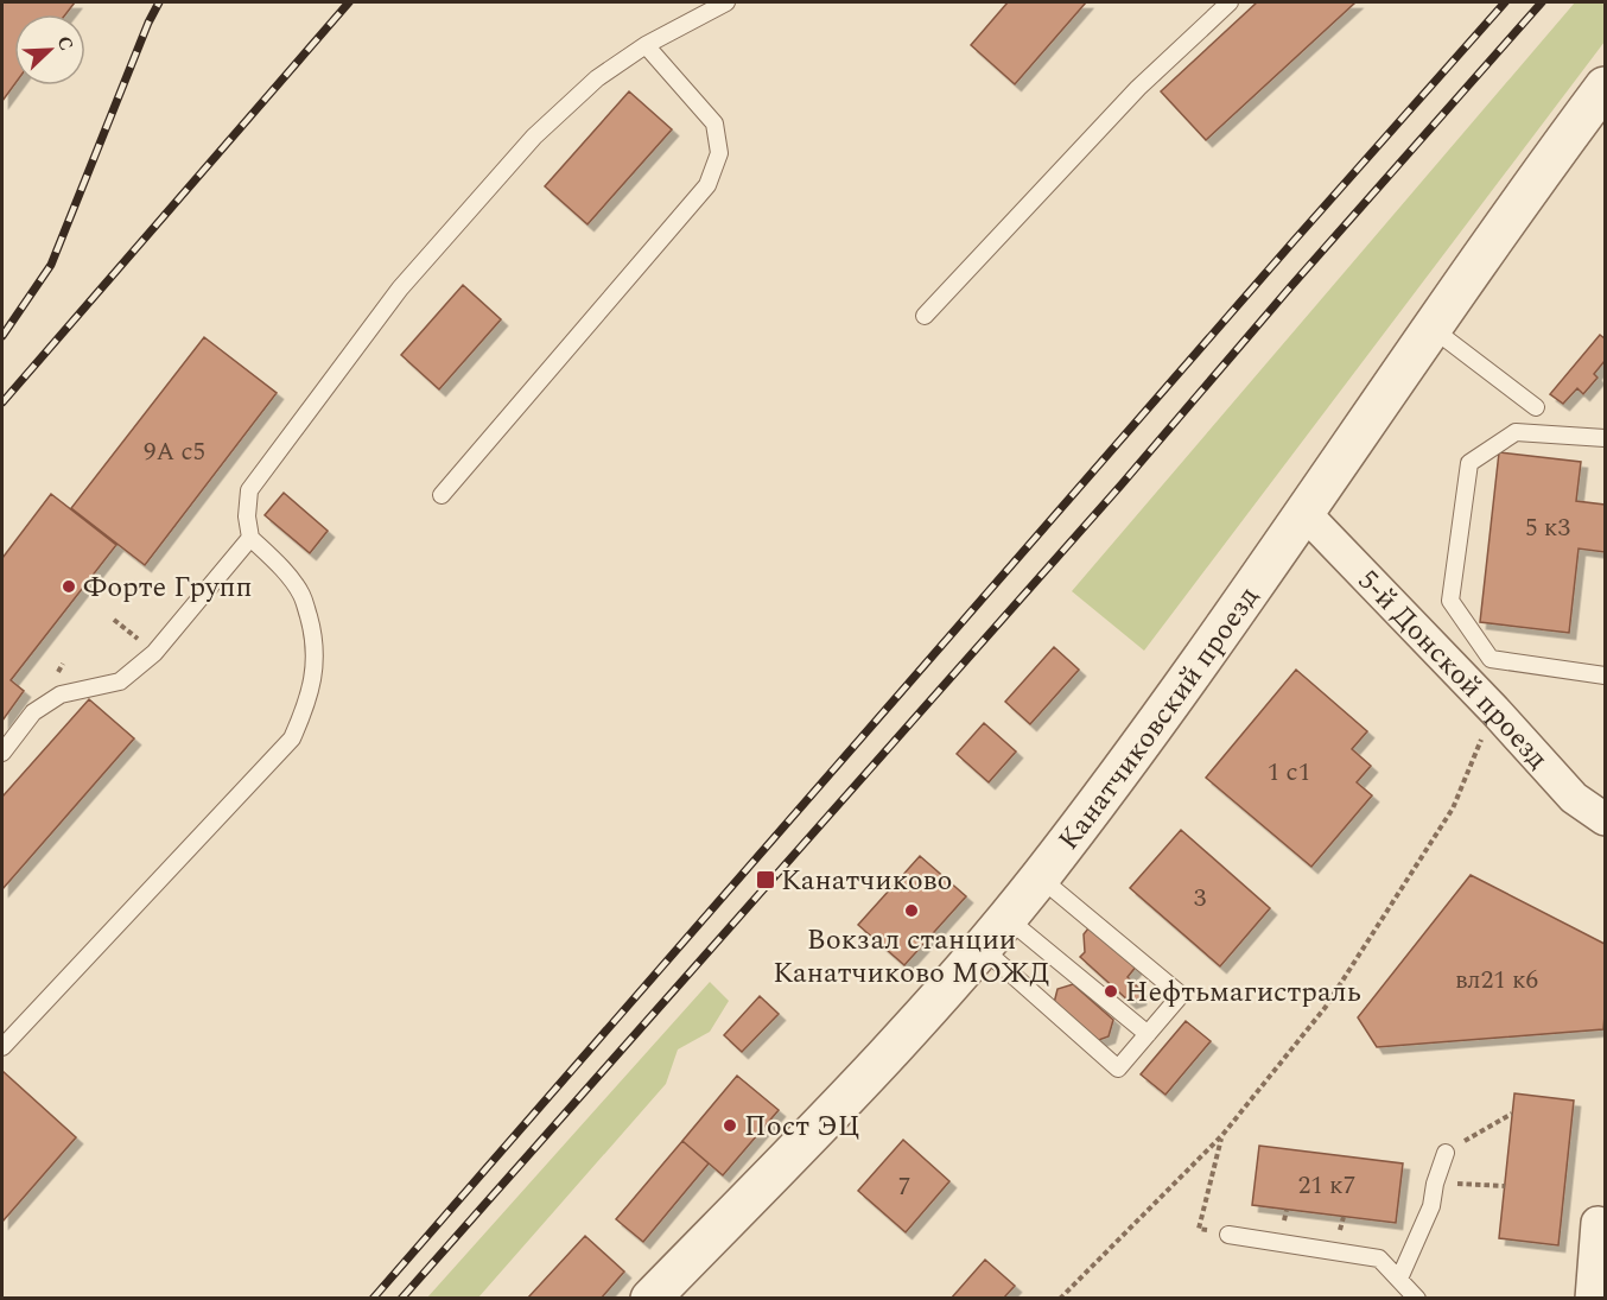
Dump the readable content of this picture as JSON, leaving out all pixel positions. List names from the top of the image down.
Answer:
{
  "streets": {
    "street": ["5-й Донской проезд", "Канатчиковский проезд"]
  },
  "crossings": [
    ["5-й Донской проезд", "Канатчиковский проезд"]
  ],
  "places": {
    "other": [
      "Форте Групп",
      "Вокзал станции Канатчиково МОЖД",
      "Нефтьмагистраль",
      "Пост ЭЦ"
    ],
    "transit": ["Канатчиково"]
  },
  "house_numbers": [
    "9А с5",
    "5 к3",
    "1 с1",
    "3",
    "вл21 к6",
    "21 к7",
    "7"
  ],
  "north": "top right"
}
